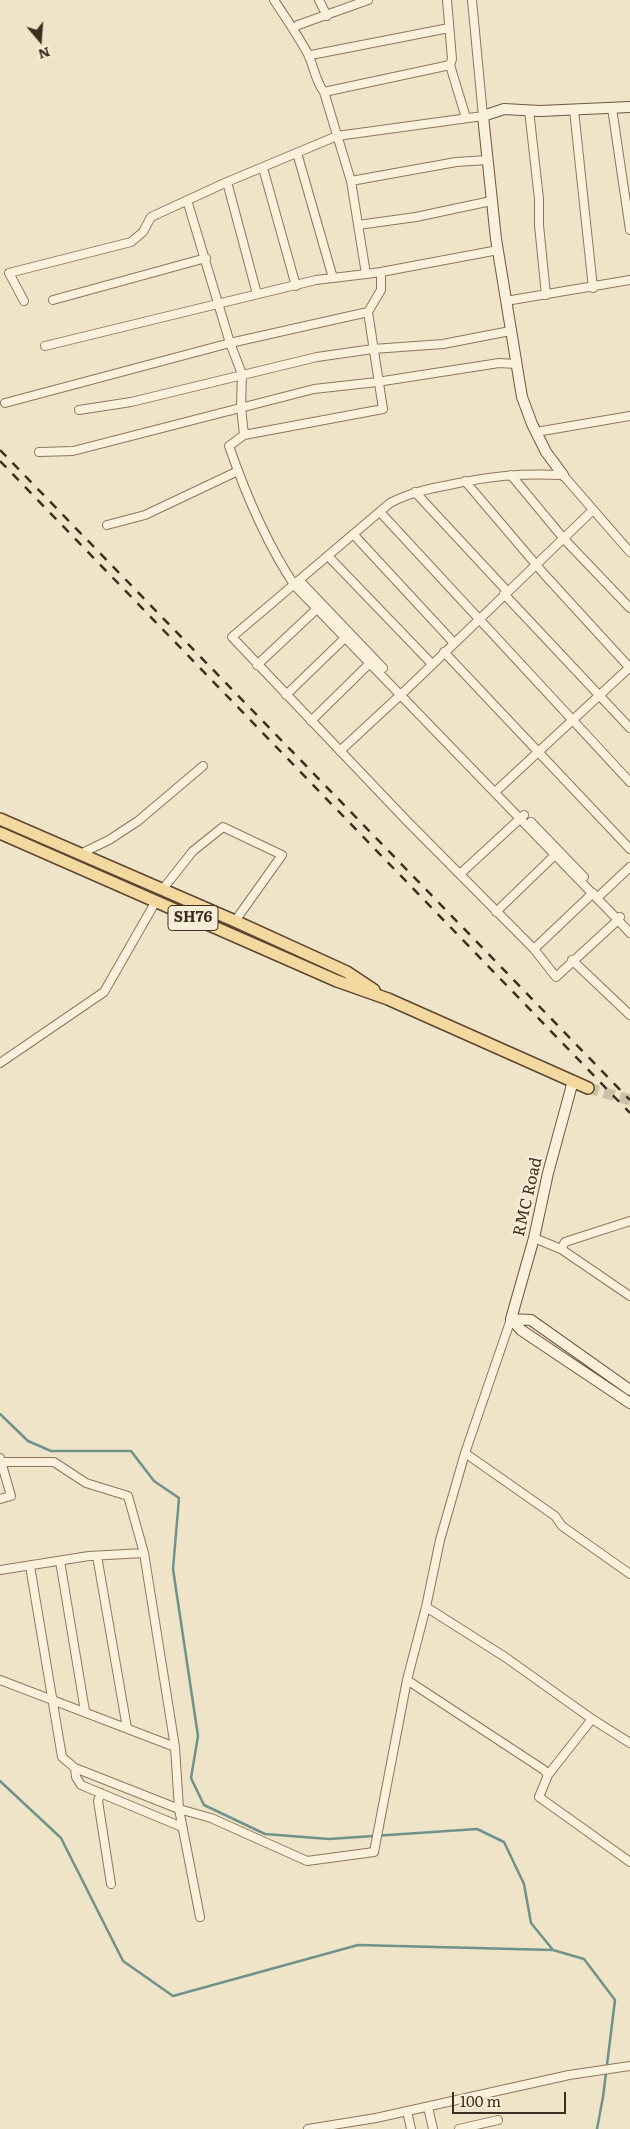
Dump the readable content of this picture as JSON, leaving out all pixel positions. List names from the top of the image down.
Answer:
{
  "streets": {
    "main road": ["SH76"],
    "street": ["RMC Road"]
  },
  "crossings": [
    ["SH76", "RMC Road"]
  ],
  "scale_bar": "100 m",
  "north": "bottom"
}
